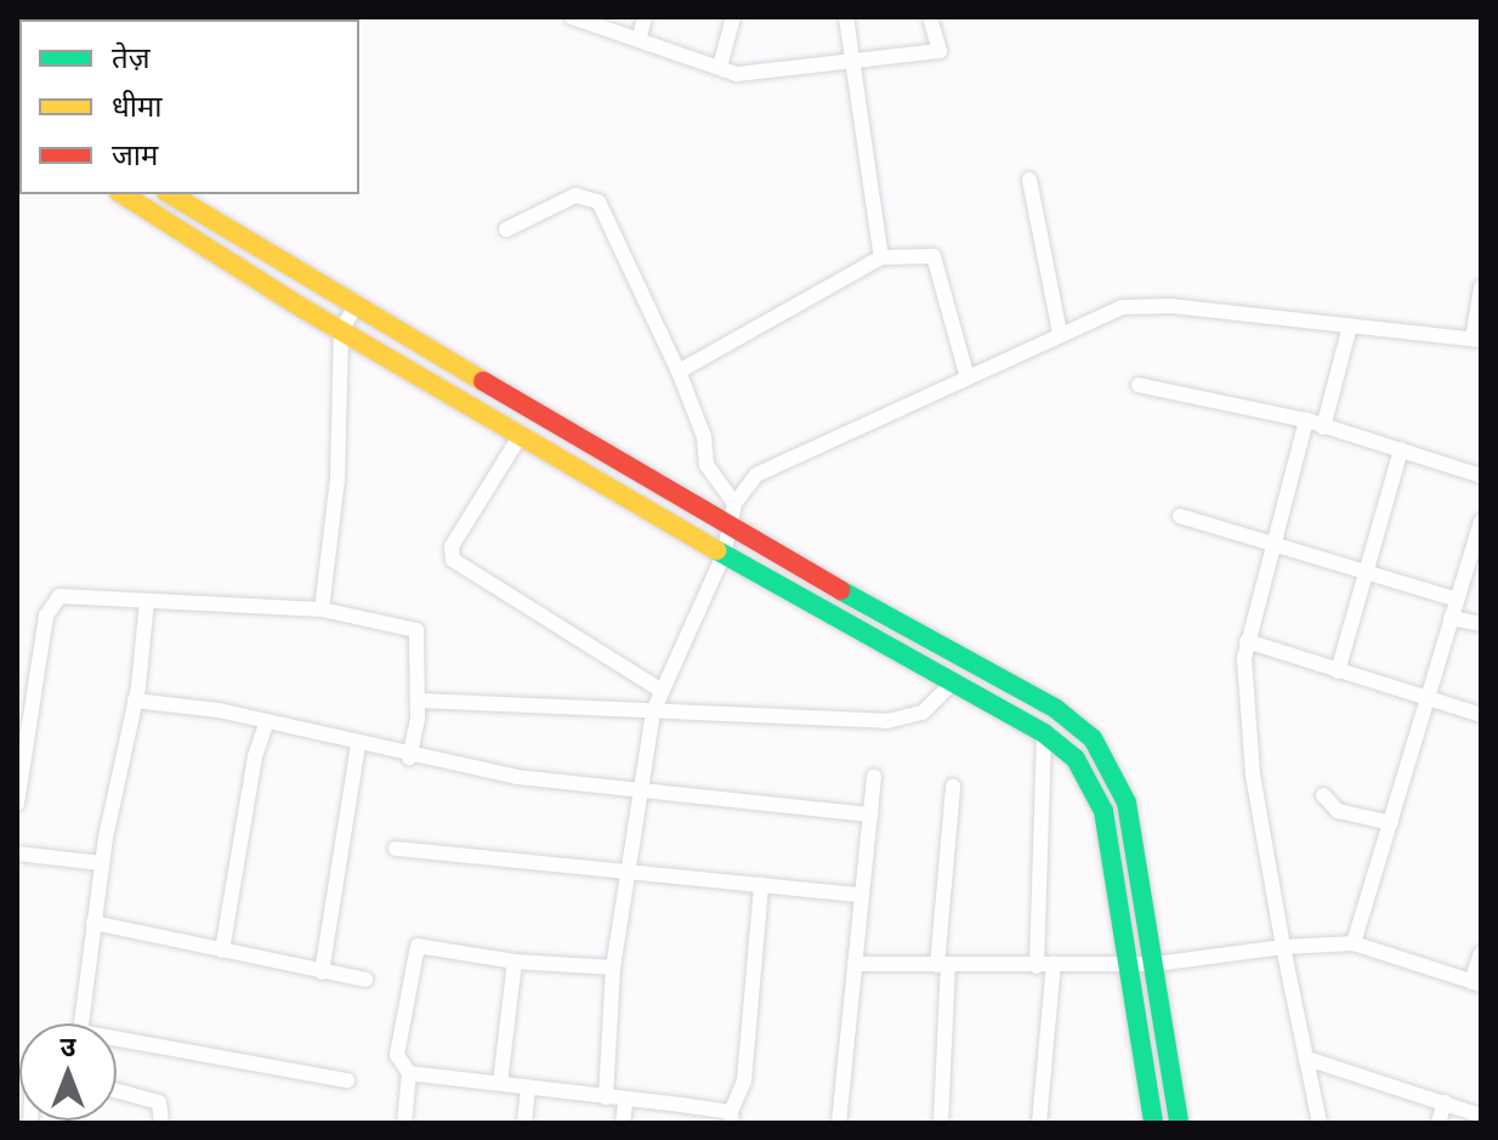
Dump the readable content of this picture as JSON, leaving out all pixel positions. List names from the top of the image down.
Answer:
{
  "legend": ["तेज़", "धीमा", "जाम"],
  "north": "top"
}
